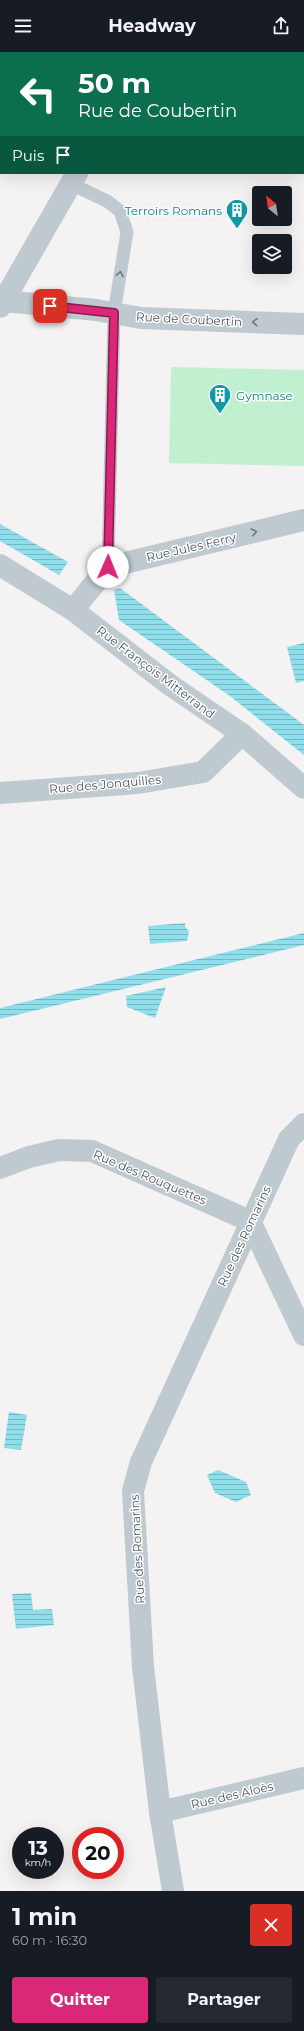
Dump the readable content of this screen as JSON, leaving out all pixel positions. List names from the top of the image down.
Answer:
{
  "streets": {
    "street": [
      "Rue de Coubertin",
      "Rue Jules Ferry",
      "Rue François Mitterrand",
      "Rue des Jonquilles",
      "Rue des Rouquettes",
      "Rue des Romarins",
      "Rue des Aloès"
    ]
  },
  "crossings": [
    ["Rue François Mitterrand", "Rue des Jonquilles"],
    ["Rue des Rouquettes", "Rue des Romarins"],
    ["Rue des Romarins", "Rue des Aloès"]
  ],
  "one_way": ["Rue de Coubertin", "Rue Jules Ferry"],
  "places": {
    "building": ["Terroirs Romans", "Gymnase"]
  },
  "north": "top left",
  "page": {
    "header": "Headway",
    "turn": ["50 m", "Rue de Coubertin"],
    "then": "Puis",
    "speed": "13 km/h",
    "limit": "20",
    "heading": ["1 min", "60 m · 16:30"],
    "buttons": ["Quitter", "Partager"]
  }
}
